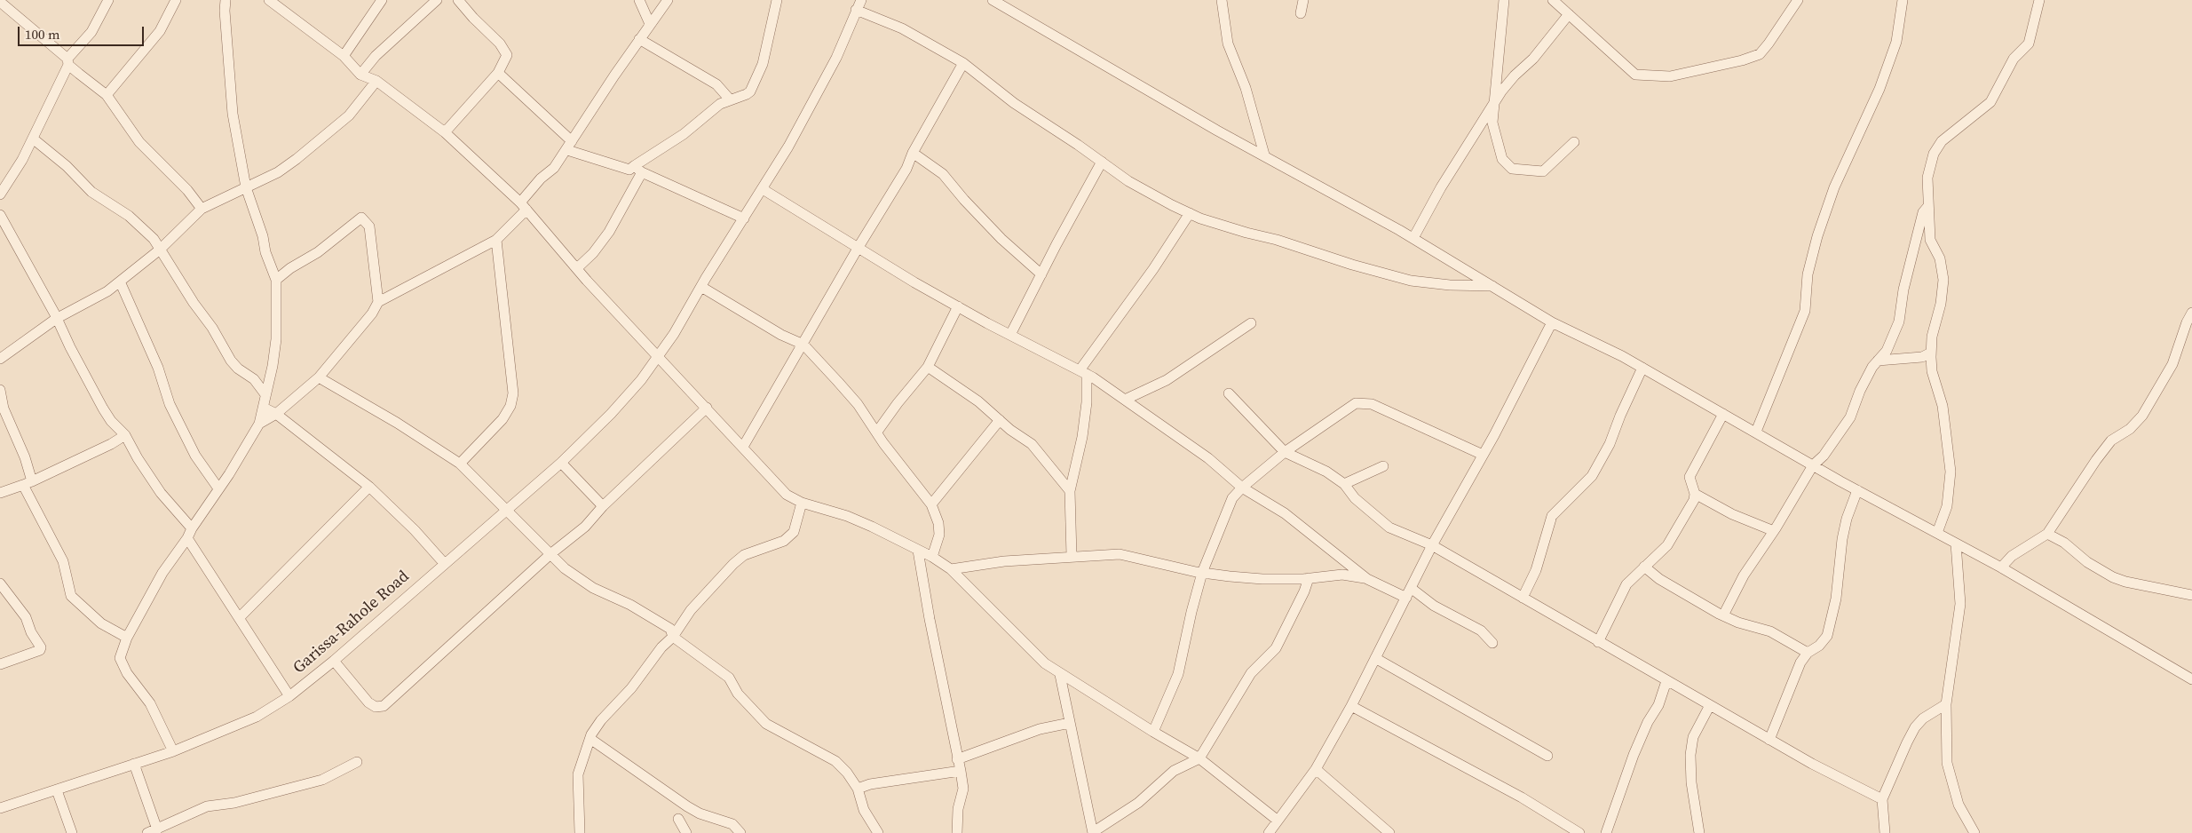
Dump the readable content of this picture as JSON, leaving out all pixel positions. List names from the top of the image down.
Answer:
{
  "streets": {
    "street": ["Garissa-Rahole Road"]
  },
  "scale_bar": "100 m"
}
